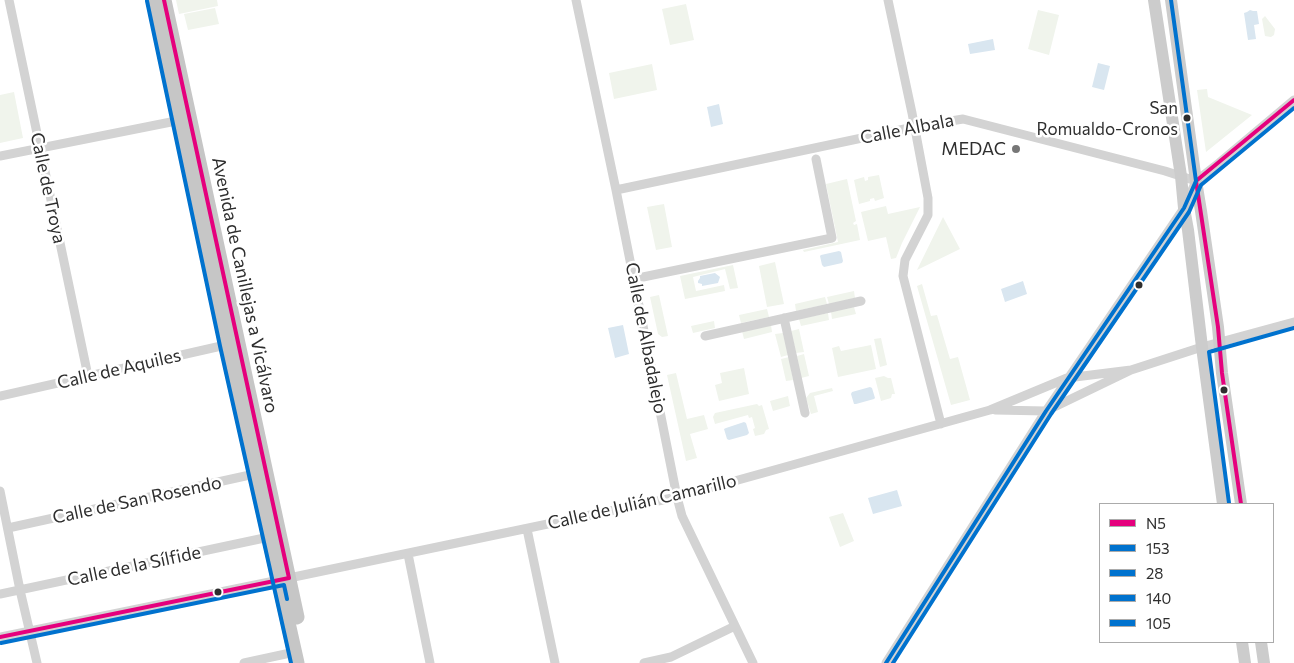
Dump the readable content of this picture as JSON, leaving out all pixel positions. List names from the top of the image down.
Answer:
{
  "streets": {
    "main road": ["Avenida de Canillejas a Vicálvaro"],
    "street": [
      "Calle Albala",
      "Calle de Troya",
      "Calle de Albadalejo",
      "Calle de Aquiles",
      "Calle de San Rosendo",
      "Calle de Julián Camarillo",
      "Calle de la Sílfide"
    ]
  },
  "crossings": [
    ["Calle Albala", "Calle de Albadalejo"],
    ["Calle de Troya", "Calle de Aquiles"],
    ["Avenida de Canillejas a Vicálvaro", "Calle de Aquiles"],
    ["Avenida de Canillejas a Vicálvaro", "Calle de San Rosendo"],
    ["Avenida de Canillejas a Vicálvaro", "Calle de Julián Camarillo"],
    ["Avenida de Canillejas a Vicálvaro", "Calle de la Sílfide"],
    ["Calle de Albadalejo", "Calle de Julián Camarillo"]
  ],
  "places": ["San Romualdo-Cronos", "MEDAC"],
  "lines": [
    "transit line N5",
    "transit line 153",
    "transit line 140",
    "transit line 28",
    "transit line 105"
  ],
  "legend": [
    "N5",
    "153",
    "28",
    "140",
    "105"
  ]
}
